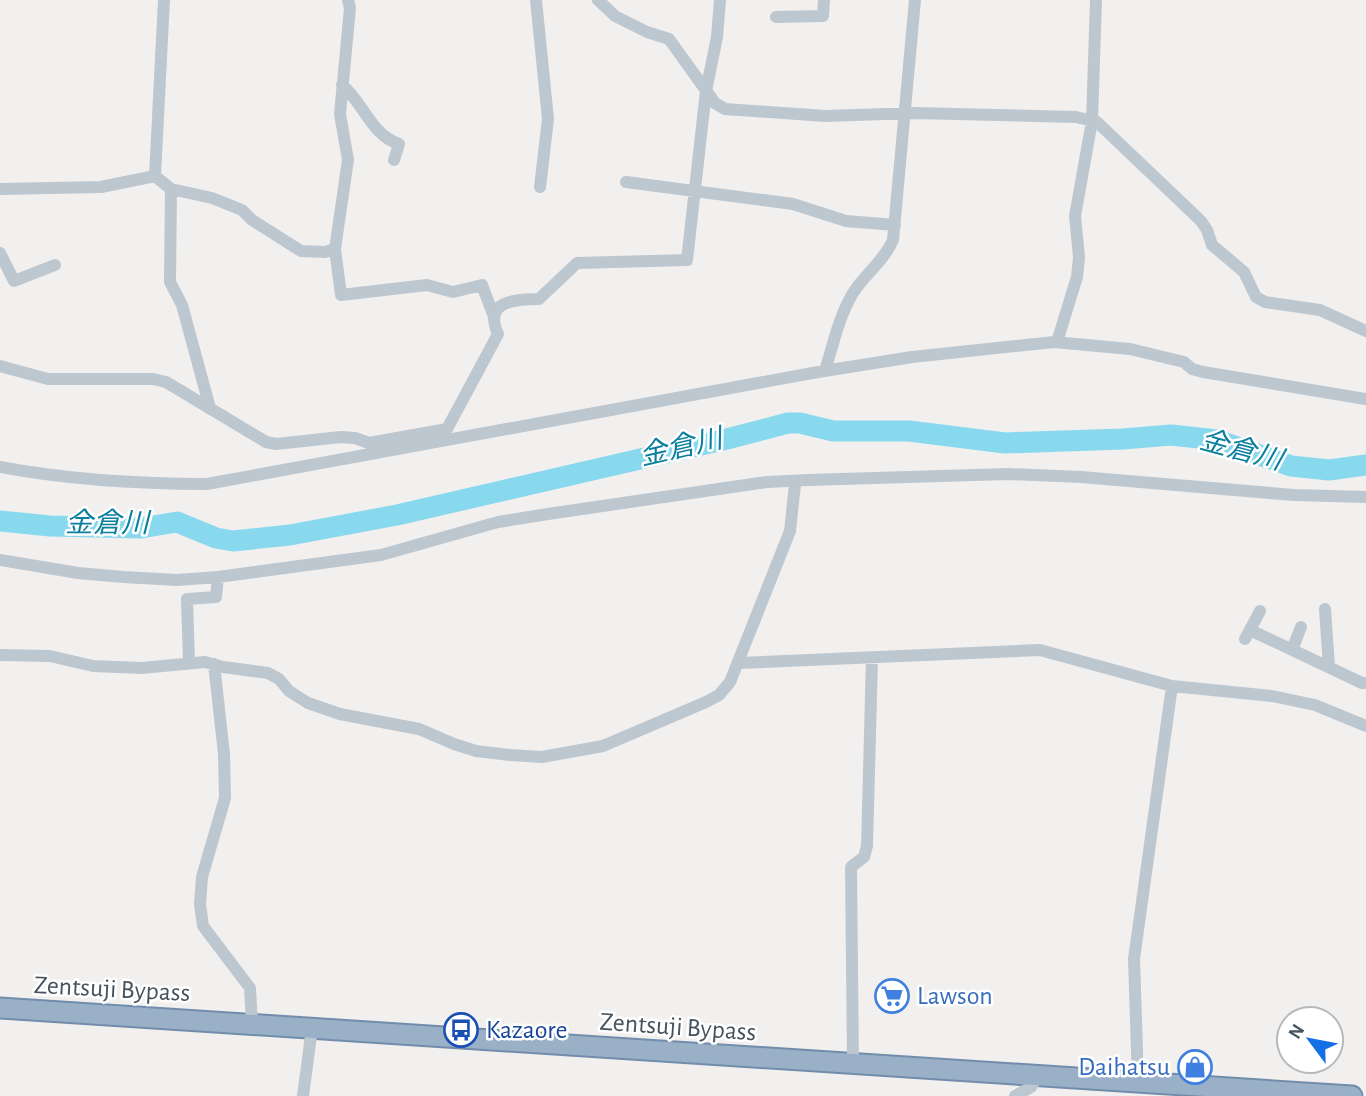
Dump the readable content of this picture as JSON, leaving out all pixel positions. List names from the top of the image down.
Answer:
{
  "streets": {
    "highway": ["Zentsuji Bypass"]
  },
  "water": ["金倉川"],
  "places": {
    "supermarket": ["Lawson"],
    "bus stop": ["Kazaore"],
    "shop": ["Daihatsu"]
  },
  "north": "top left"
}
